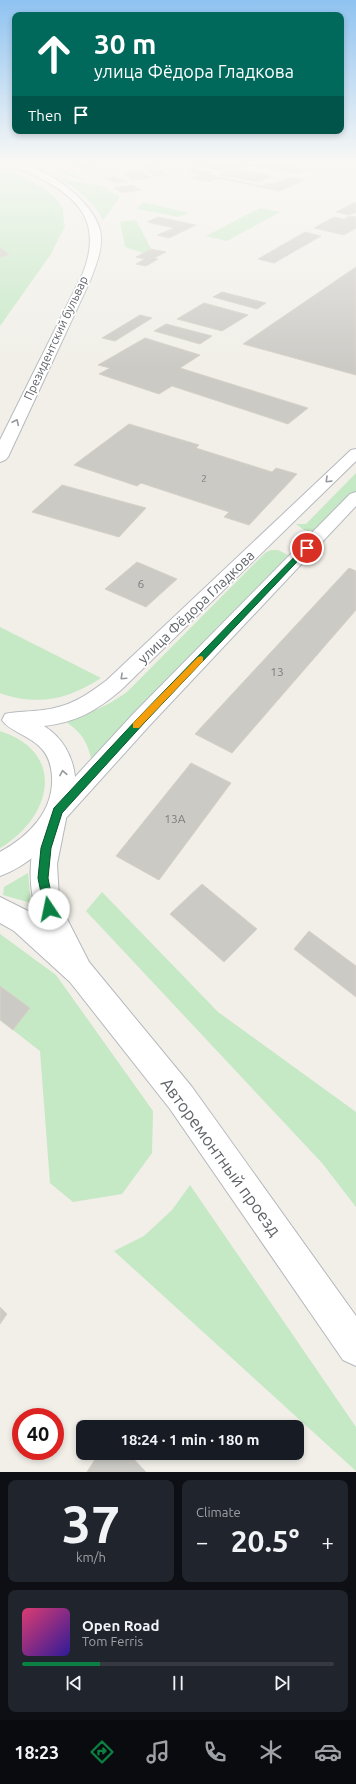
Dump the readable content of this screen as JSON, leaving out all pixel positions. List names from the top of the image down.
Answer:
{
  "streets": {
    "main road": ["Президентский бульвар", "улица Фёдора Гладкова", "Авторемонтный проезд"]
  },
  "crossings": [
    ["улица Фёдора Гладкова", "Авторемонтный проезд"]
  ],
  "house_numbers": [
    "2",
    "6",
    "13",
    "13А"
  ],
  "page": {
    "turn": ["30 m", "улица Фёдора Гладкова"],
    "then": "Then",
    "limit": "40",
    "trip": "18:24 · 1 min · 180 m",
    "tile": [
      ["37", "km/h"],
      "Climate"
    ],
    "heat": ["−", "20.5°", "+"],
    "song": ["Open Road", "Tom Ferris"],
    "tabs": "18:23"
  }
}
